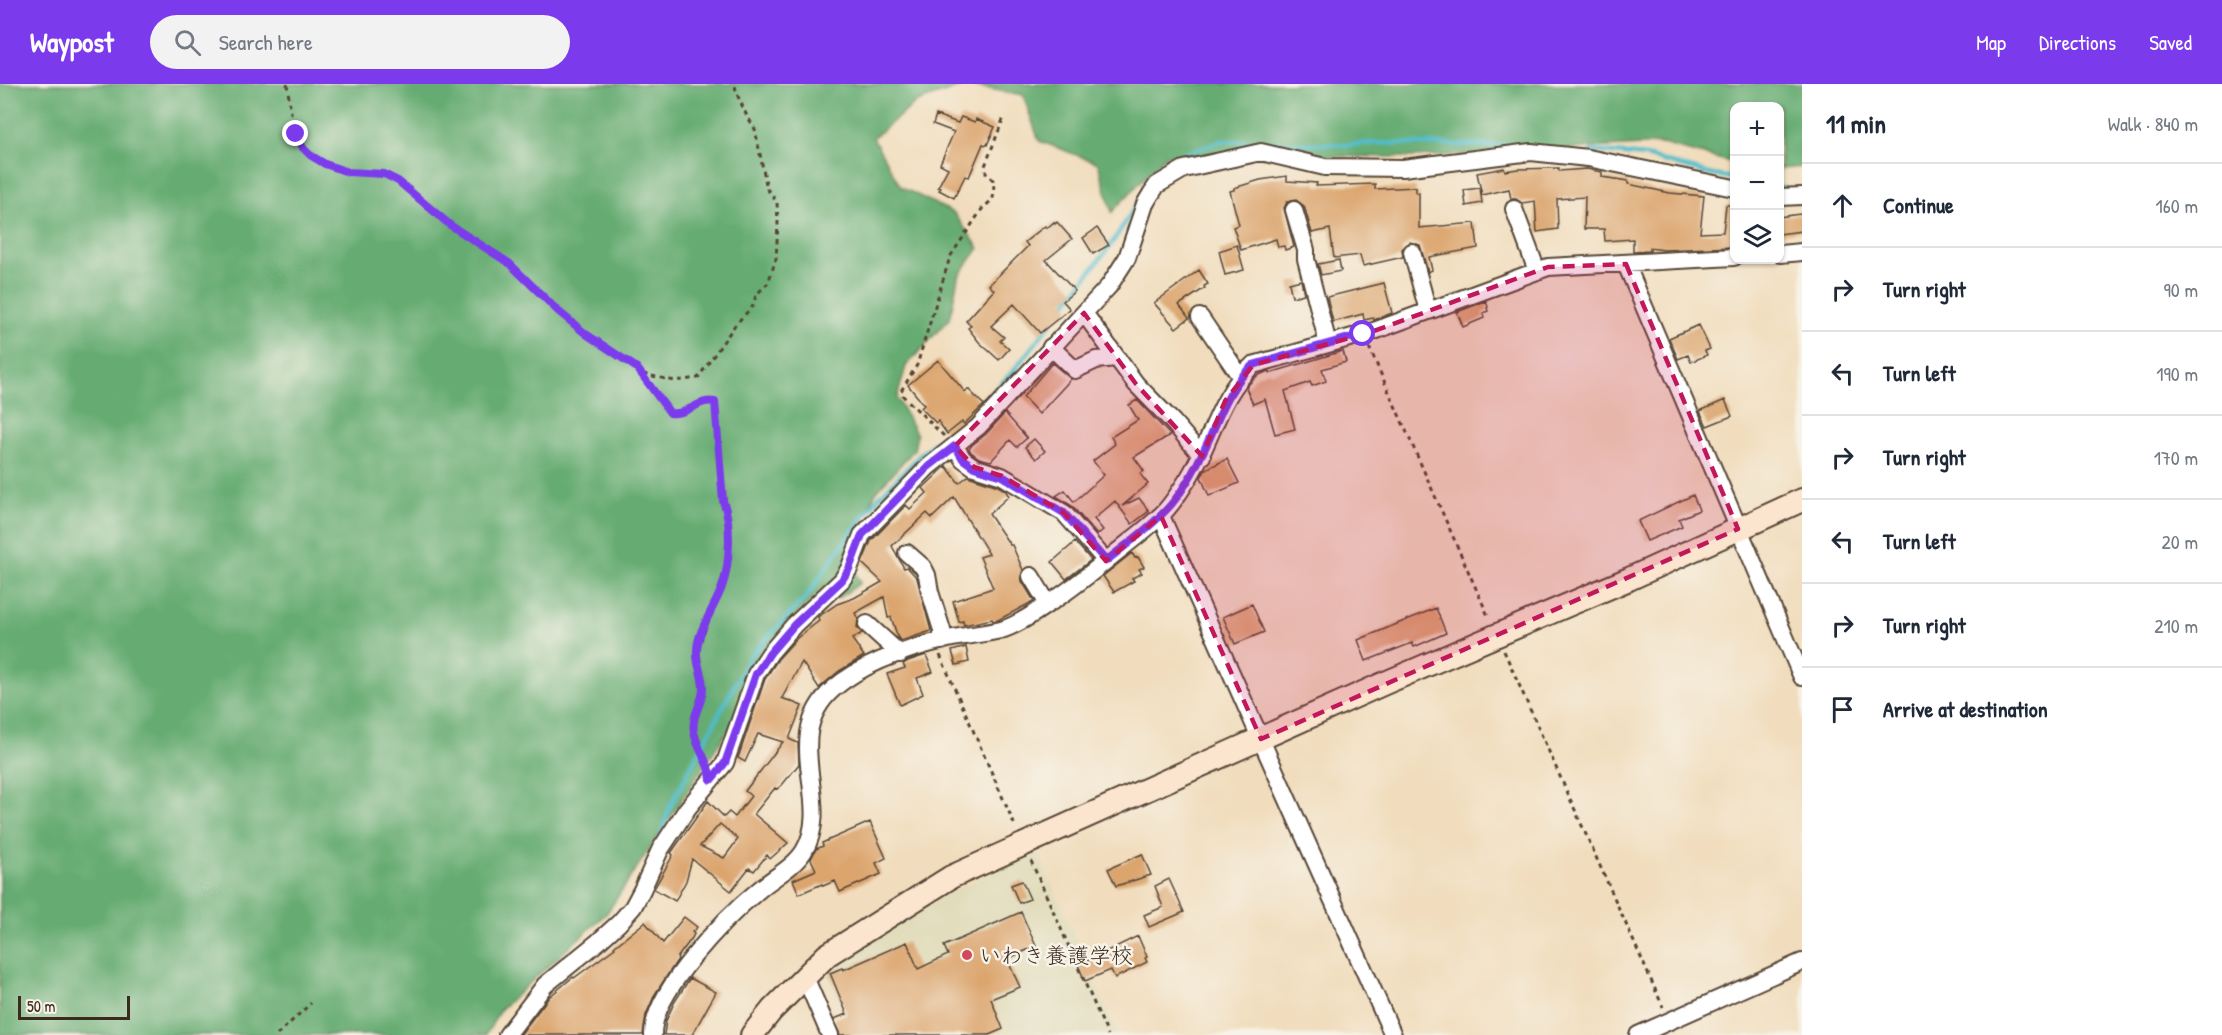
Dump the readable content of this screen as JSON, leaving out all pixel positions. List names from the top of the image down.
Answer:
{
  "places": ["いわき養護学校"],
  "scale_bar": "50 m",
  "page": {
    "header": "Waypost",
    "search": "Search here",
    "nav": ["Map", "Directions", "Saved"],
    "heading": ["11 min", "Walk · 840 m"],
    "map_buttons": ["+", "−"],
    "list": [
      ["Continue", "160 m"],
      ["Turn right", "90 m"],
      ["Turn left", "190 m"],
      ["Turn right", "170 m"],
      ["Turn left", "20 m"],
      ["Turn right", "210 m"],
      "Arrive at destination"
    ],
    "scale": "50 m"
  }
}
